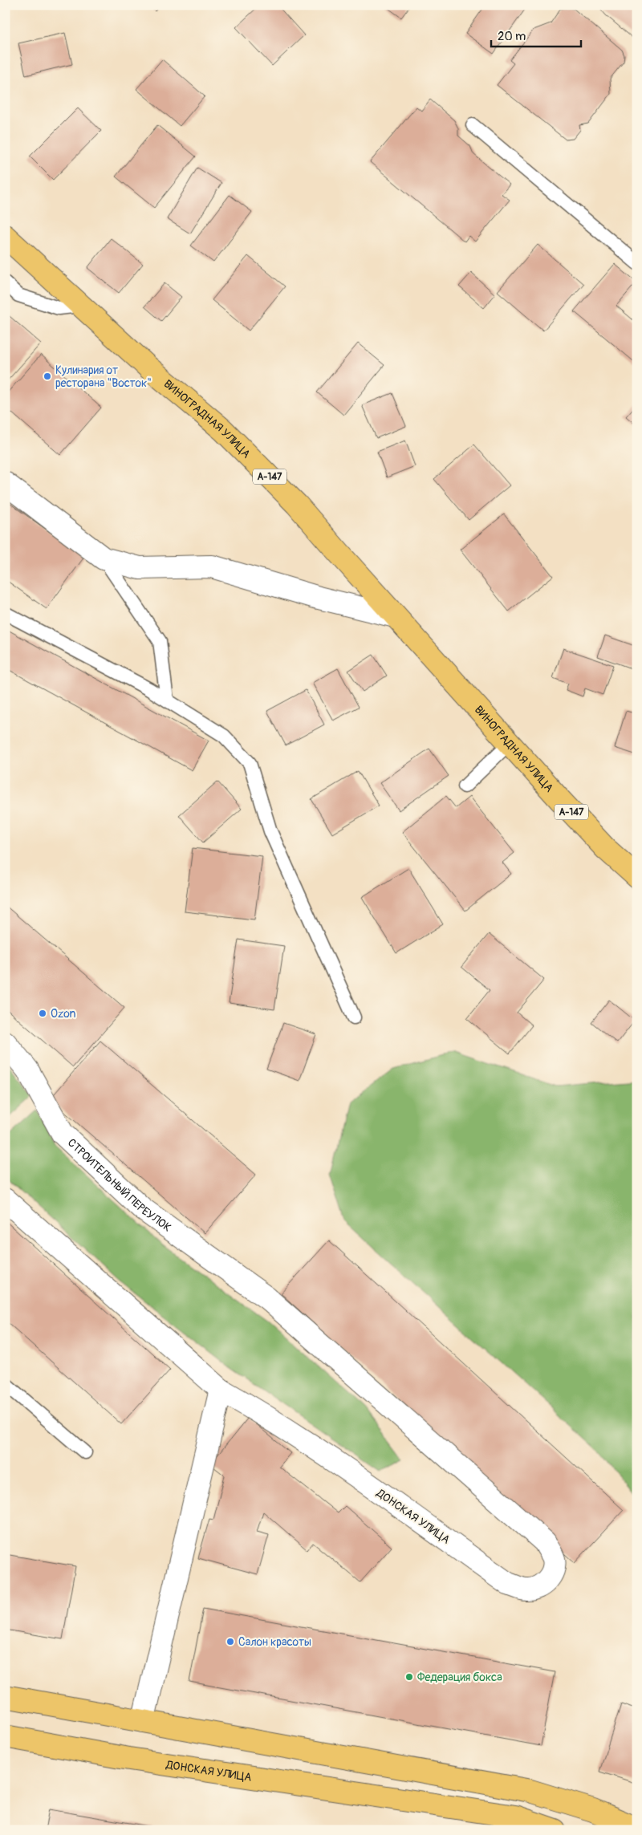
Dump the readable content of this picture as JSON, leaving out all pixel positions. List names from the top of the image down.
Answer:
{
  "streets": {
    "main road": ["ВИНОГРАДНАЯ УЛИЦА", "А-147", "ДОНСКАЯ УЛИЦА"],
    "street": ["СТРОИТЕЛЬНЫЙ ПЕРЕУЛОК"]
  },
  "crossings": [
    ["СТРОИТЕЛЬНЫЙ ПЕРЕУЛОК", "ДОНСКАЯ УЛИЦА"]
  ],
  "places": [
    "Кулинария от ресторана \"Восток\"",
    "Ozon",
    "Салон красоты",
    "Федерация бокса"
  ],
  "scale_bar": "20 m"
}
